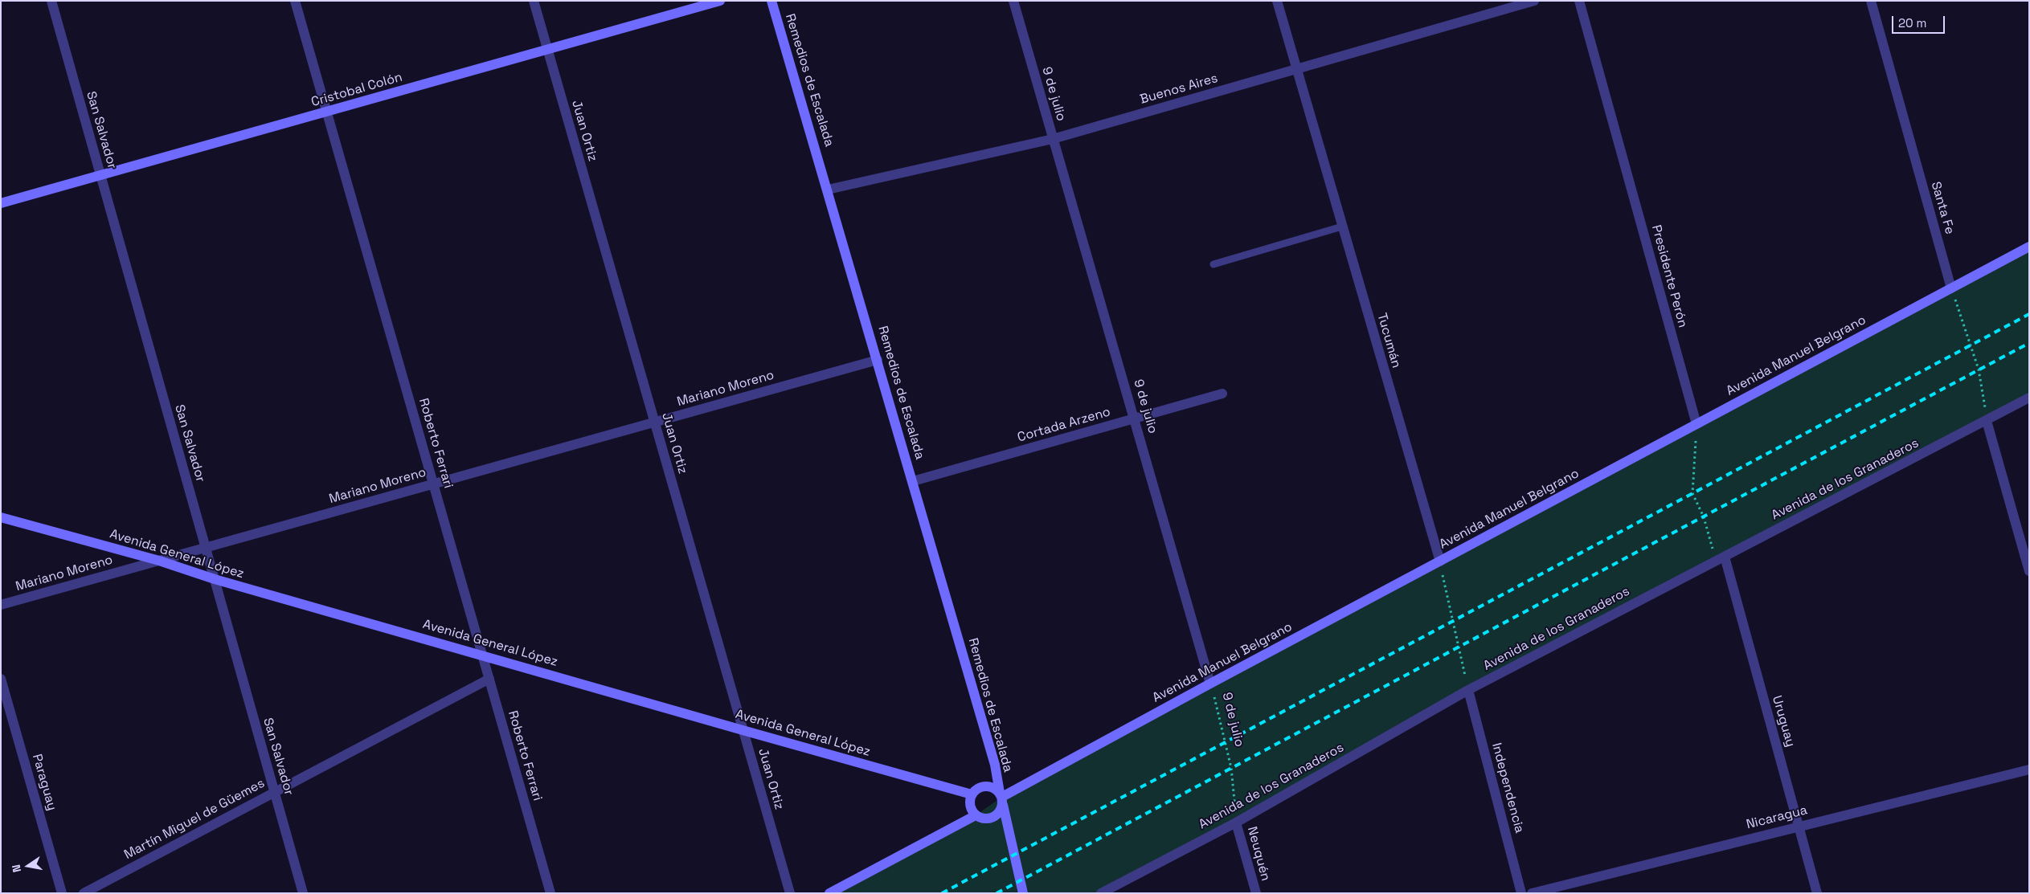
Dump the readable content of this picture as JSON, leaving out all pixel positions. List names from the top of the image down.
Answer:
{
  "streets": {
    "main road": [
      "Remedios de Escalada",
      "Cristobal Colón",
      "Avenida Manuel Belgrano",
      "Avenida General López"
    ],
    "street": [
      "Buenos Aires",
      "9 de julio",
      "San Salvador",
      "Juan Ortiz",
      "Santa Fe",
      "Presidente Perón",
      "Tucumán",
      "Mariano Moreno",
      "Cortada Arzeno",
      "Roberto Ferrari",
      "Avenida de los Granaderos",
      "Uruguay",
      "Paraguay",
      "Independencia",
      "Nicaragua",
      "Martín Miguel de Güemes",
      "Neuquén"
    ]
  },
  "crossings": [
    ["Remedios de Escalada", "Buenos Aires"],
    ["Remedios de Escalada", "Avenida Manuel Belgrano"],
    ["Remedios de Escalada", "Mariano Moreno"],
    ["Remedios de Escalada", "Cortada Arzeno"],
    ["Remedios de Escalada", "Avenida General López"],
    ["Buenos Aires", "9 de julio"],
    ["Buenos Aires", "Tucumán"],
    ["Cristobal Colón", "San Salvador"],
    ["Cristobal Colón", "Juan Ortiz"],
    ["Cristobal Colón", "Roberto Ferrari"],
    ["9 de julio", "Avenida Manuel Belgrano"],
    ["9 de julio", "Cortada Arzeno"],
    ["9 de julio", "Avenida de los Granaderos"],
    ["9 de julio", "Neuquén"],
    ["San Salvador", "Mariano Moreno"],
    ["San Salvador", "Avenida General López"],
    ["San Salvador", "Martín Miguel de Güemes"],
    ["Juan Ortiz", "Mariano Moreno"],
    ["Juan Ortiz", "Avenida General López"],
    ["Santa Fe", "Avenida Manuel Belgrano"],
    ["Presidente Perón", "Avenida Manuel Belgrano"],
    ["Tucumán", "Avenida Manuel Belgrano"],
    ["Avenida Manuel Belgrano", "Avenida General López"],
    ["Mariano Moreno", "Roberto Ferrari"],
    ["Mariano Moreno", "Avenida General López"],
    ["Roberto Ferrari", "Avenida General López"],
    ["Roberto Ferrari", "Martín Miguel de Güemes"],
    ["Avenida de los Granaderos", "Uruguay"],
    ["Avenida de los Granaderos", "Independencia"],
    ["Avenida de los Granaderos", "Neuquén"],
    ["Uruguay", "Nicaragua"]
  ],
  "scale_bar": "20 m",
  "north": "left"
}
